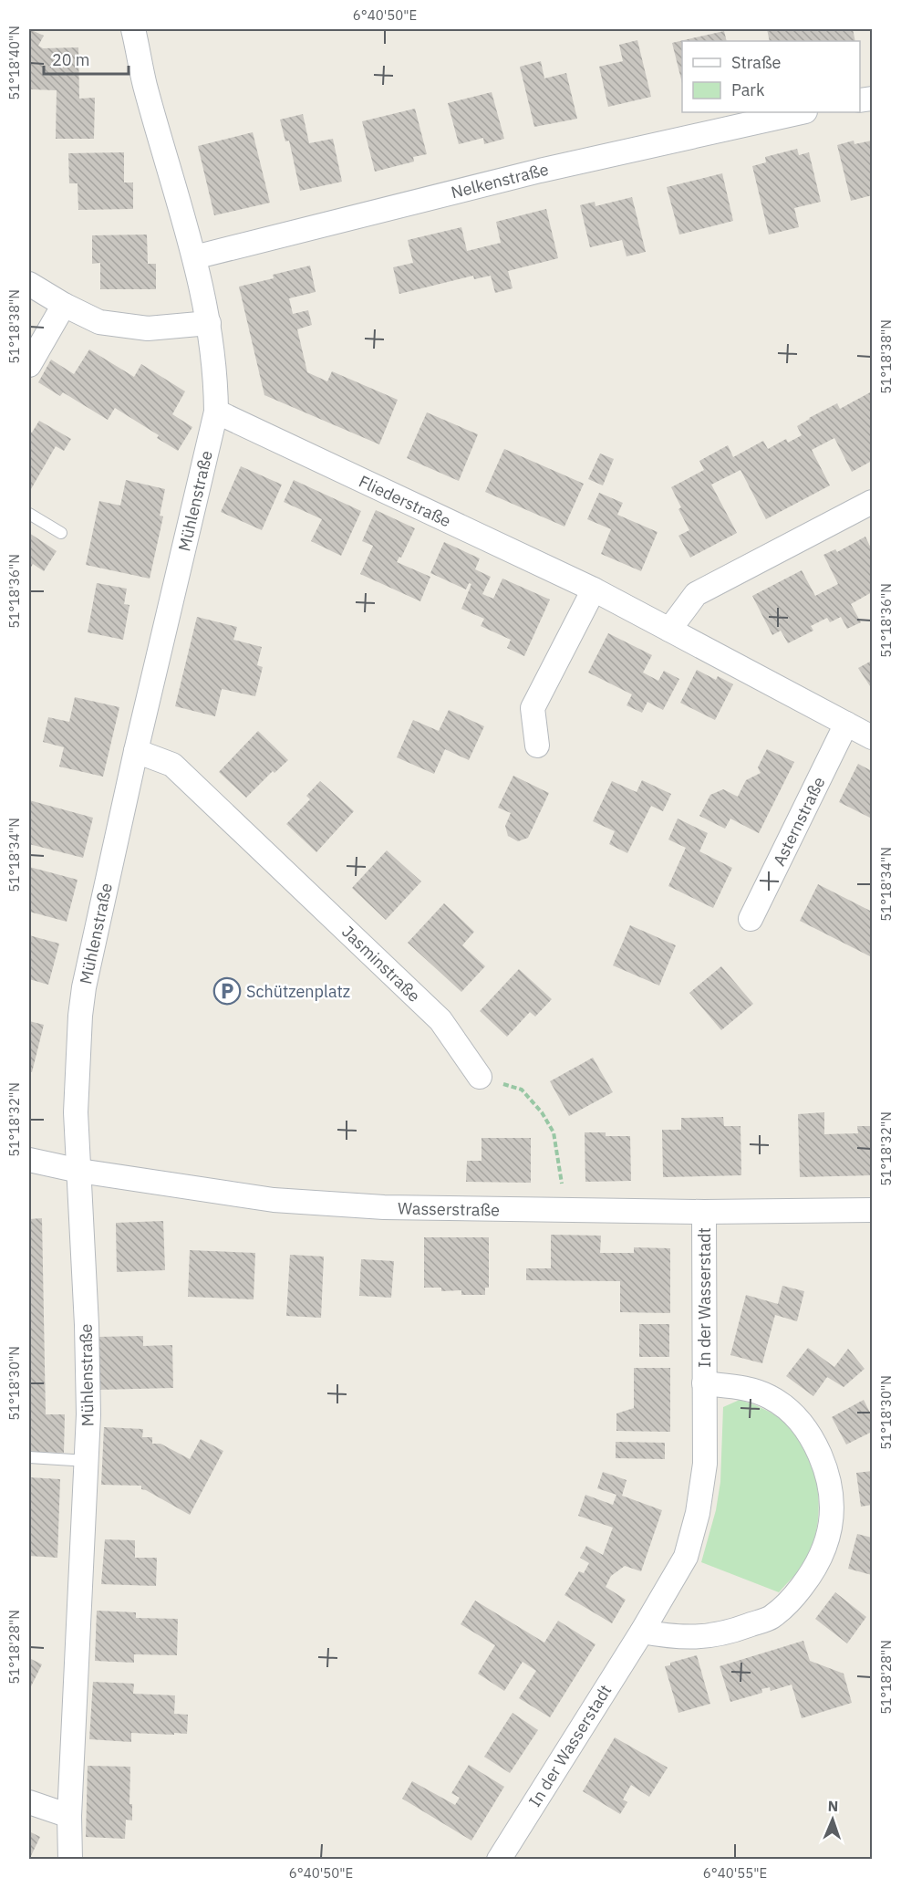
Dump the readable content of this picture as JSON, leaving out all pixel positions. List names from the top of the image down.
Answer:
{
  "streets": {
    "street": [
      "Nelkenstraße",
      "Mühlenstraße",
      "Fliederstraße",
      "Asternstraße",
      "Jasminstraße",
      "Wasserstraße",
      "In der Wasserstadt"
    ]
  },
  "crossings": [
    ["Nelkenstraße", "Mühlenstraße"],
    ["Mühlenstraße", "Fliederstraße"],
    ["Mühlenstraße", "Jasminstraße"],
    ["Mühlenstraße", "Wasserstraße"],
    ["Wasserstraße", "In der Wasserstadt"]
  ],
  "places": {
    "parking": ["Schützenplatz"]
  },
  "legend": ["Straße", "Park"],
  "scale_bar": "20 m",
  "north": "top",
  "coordinates": [
    "6°40'50\"E",
    "51°18'40\"N",
    "51°18'38\"N",
    "51°18'36\"N",
    "51°18'34\"N",
    "51°18'32\"N",
    "51°18'30\"N",
    "51°18'28\"N",
    "6°40'55\"E"
  ]
}
